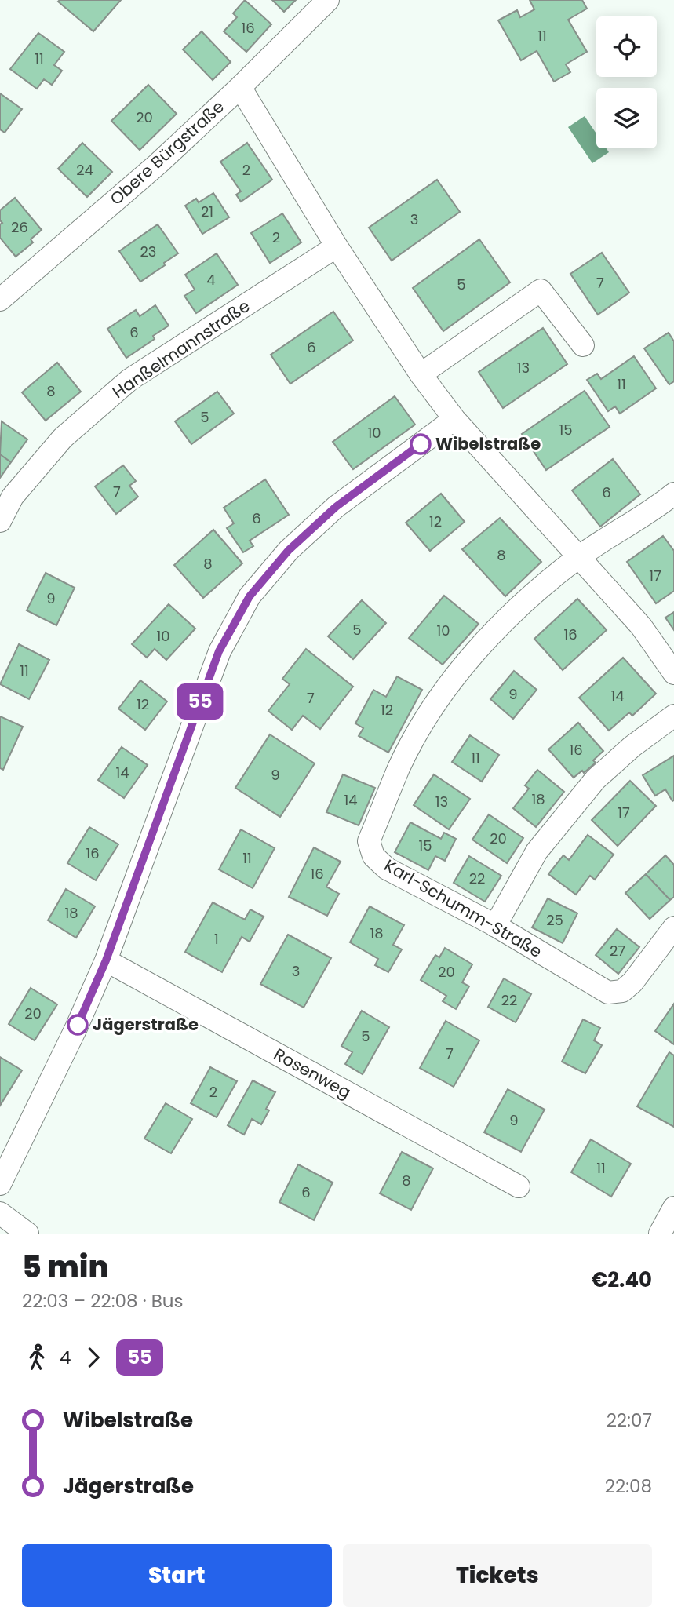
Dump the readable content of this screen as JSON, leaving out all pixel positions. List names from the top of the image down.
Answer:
{
  "streets": {
    "street": [
      "Obere Bürgstraße",
      "Hanßelmannstraße",
      "Karl-Schumm-Straße",
      "Rosenweg"
    ]
  },
  "places": ["Wibelstraße", "Jägerstraße"],
  "lines": ["bus line 55"],
  "house_numbers": [
    "16",
    "11",
    "11",
    "20",
    "24",
    "2",
    "21",
    "3",
    "26",
    "2",
    "23",
    "4",
    "7",
    "5",
    "6",
    "6",
    "13",
    "11",
    "8",
    "5",
    "15",
    "10",
    "7",
    "6",
    "6",
    "12",
    "8",
    "8",
    "17",
    "9",
    "5",
    "10",
    "16",
    "10",
    "11",
    "9",
    "14",
    "7",
    "12",
    "12",
    "16",
    "11",
    "14",
    "9",
    "18",
    "14",
    "13",
    "17",
    "20",
    "15",
    "16",
    "11",
    "16",
    "22",
    "18",
    "25",
    "18",
    "1",
    "27",
    "3",
    "20",
    "22",
    "20",
    "5",
    "7",
    "2",
    "9",
    "11",
    "8",
    "6"
  ],
  "page": {
    "on_map": "55",
    "heading": ["5 min", "22:03 – 22:08 · Bus", "€2.40"],
    "legs": ["4", "55"],
    "list": [
      {
        "name": "Wibelstraße",
        "value": "22:07"
      },
      {
        "name": "Jägerstraße",
        "value": "22:08"
      }
    ],
    "buttons": ["Start", "Tickets"]
  }
}
